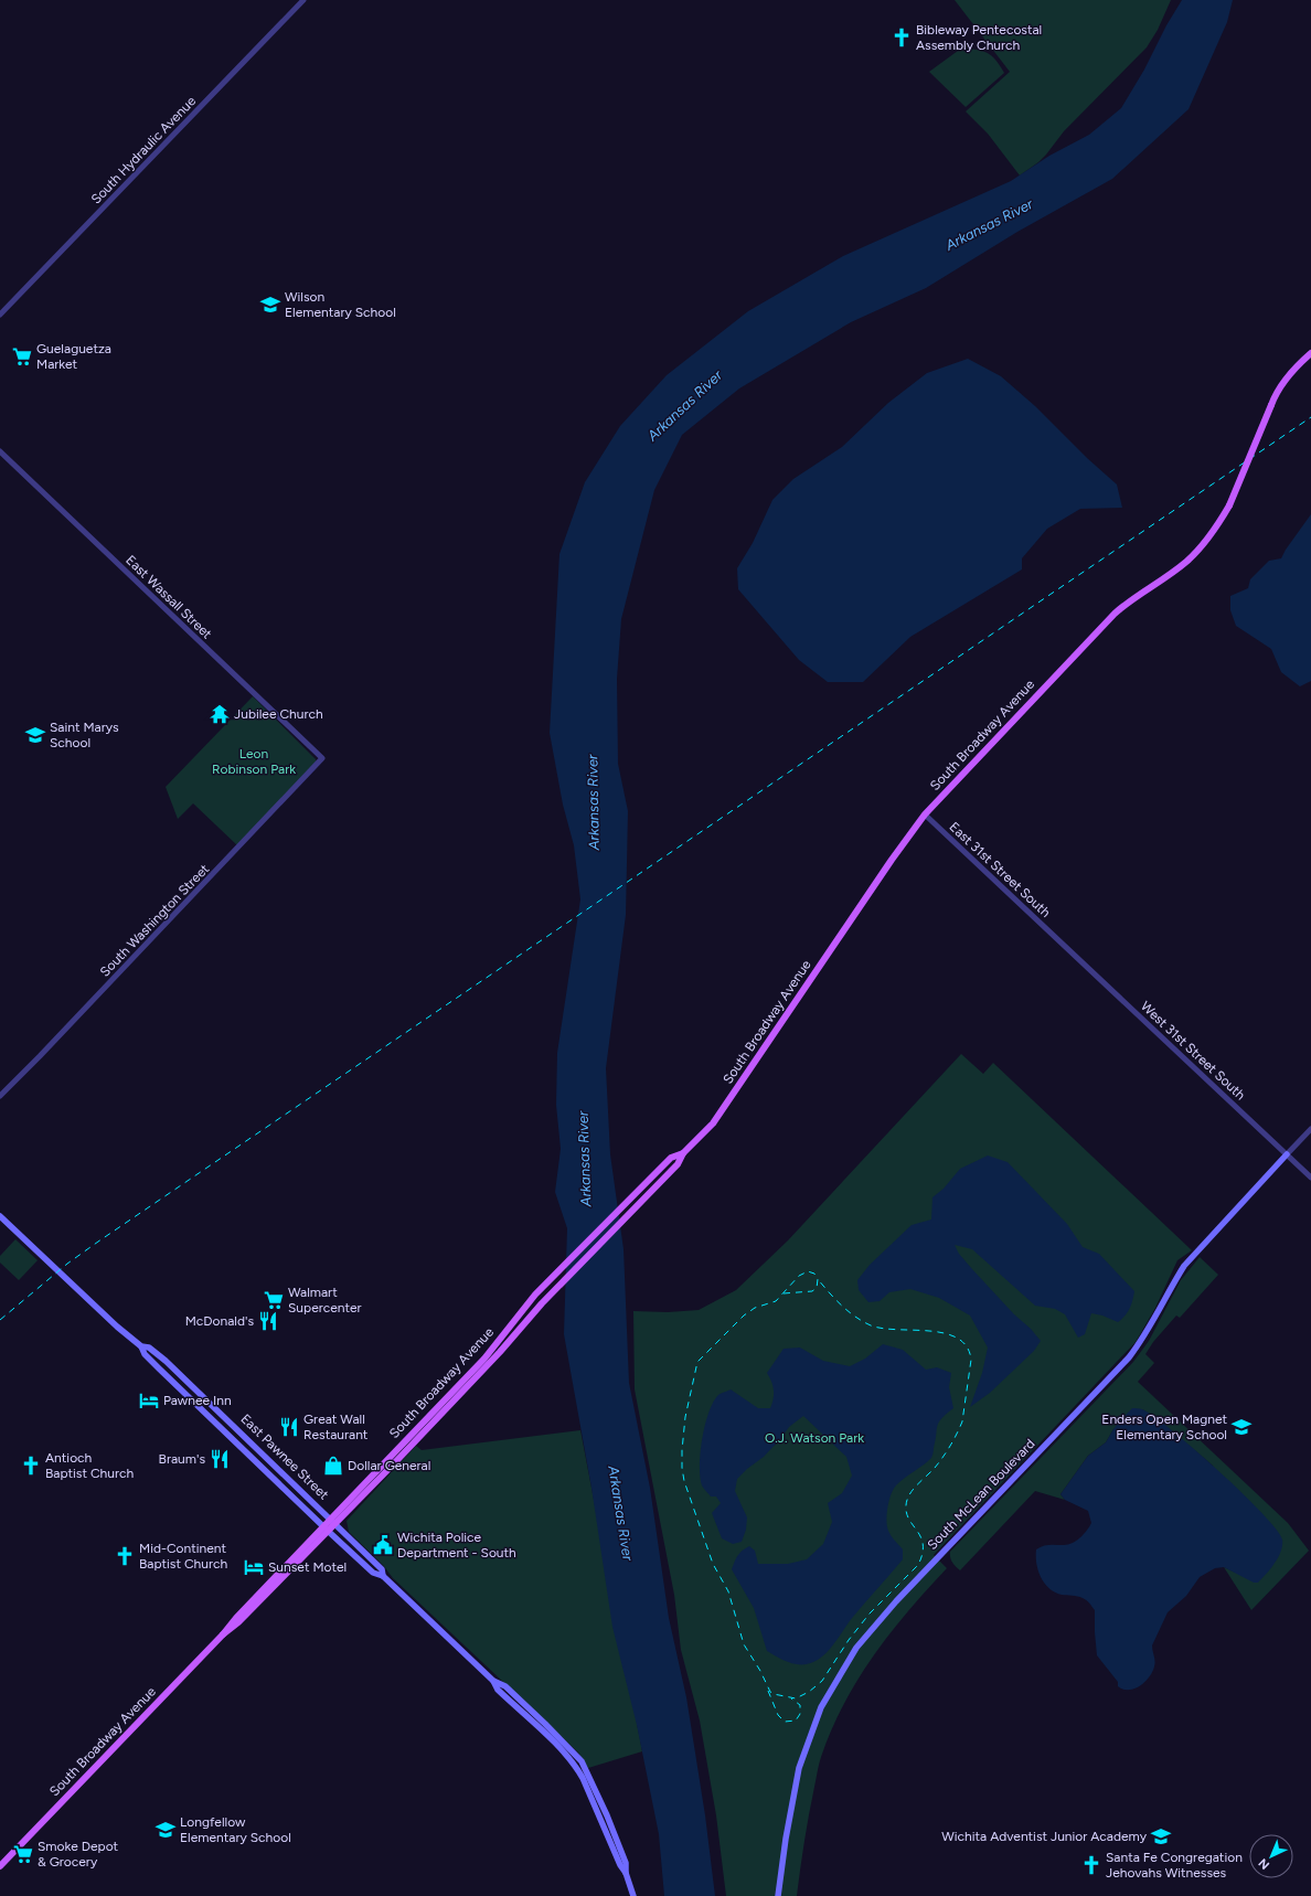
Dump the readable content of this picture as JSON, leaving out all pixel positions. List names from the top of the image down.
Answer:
{
  "streets": {
    "main road": ["South Broadway Avenue", "East Pawnee Street", "South McLean Boulevard"],
    "street": [
      "South Hydraulic Avenue",
      "East Wassall Street",
      "East 31st Street South",
      "South Washington Street",
      "West 31st Street South"
    ]
  },
  "crossings": [
    ["East Wassall Street", "South Washington Street"],
    ["South Broadway Avenue", "East 31st Street South"],
    ["South Broadway Avenue", "East Pawnee Street"],
    ["East 31st Street South", "West 31st Street South"],
    ["West 31st Street South", "South McLean Boulevard"]
  ],
  "water": ["Arkansas River"],
  "parks": ["Leon Robinson Park", "O.J. Watson Park"],
  "places": {
    "church": [
      "Bibleway Pentecostal Assembly Church",
      "Antioch Baptist Church",
      "Mid-Continent Baptist Church",
      "Santa Fe Congregation Jehovahs Witnesses"
    ],
    "school or university": [
      "Wilson Elementary School",
      "Saint Marys School",
      "Enders Open Magnet Elementary School",
      "Longfellow Elementary School",
      "Wichita Adventist Junior Academy"
    ],
    "supermarket": ["Guelaguetza Market", "Walmart Supercenter", "Smoke Depot & Grocery"],
    "temple": ["Jubilee Church"],
    "restaurant": ["McDonald's", "Great Wall Restaurant", "Braum's"],
    "hotel": ["Pawnee Inn", "Sunset Motel"],
    "shop": ["Dollar General"],
    "public building": ["Wichita Police Department - South"]
  },
  "north": "bottom left"
}
